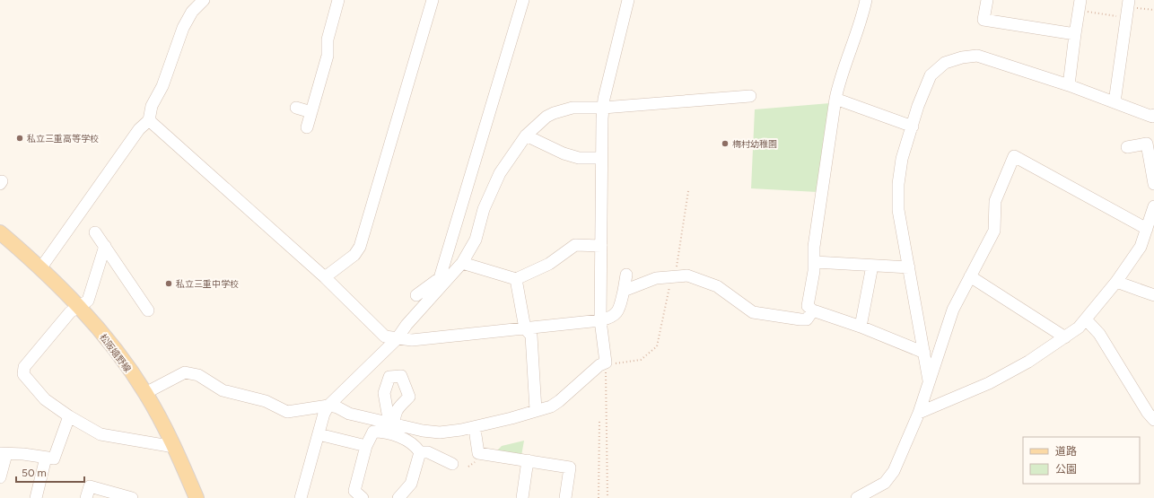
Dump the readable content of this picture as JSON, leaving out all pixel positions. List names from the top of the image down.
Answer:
{
  "streets": {
    "main road": ["松阪嬉野線"]
  },
  "places": ["私立三重高等学校", "梅村幼稚園", "私立三重中学校"],
  "legend": ["道路", "公園"],
  "scale_bar": "50 m"
}
